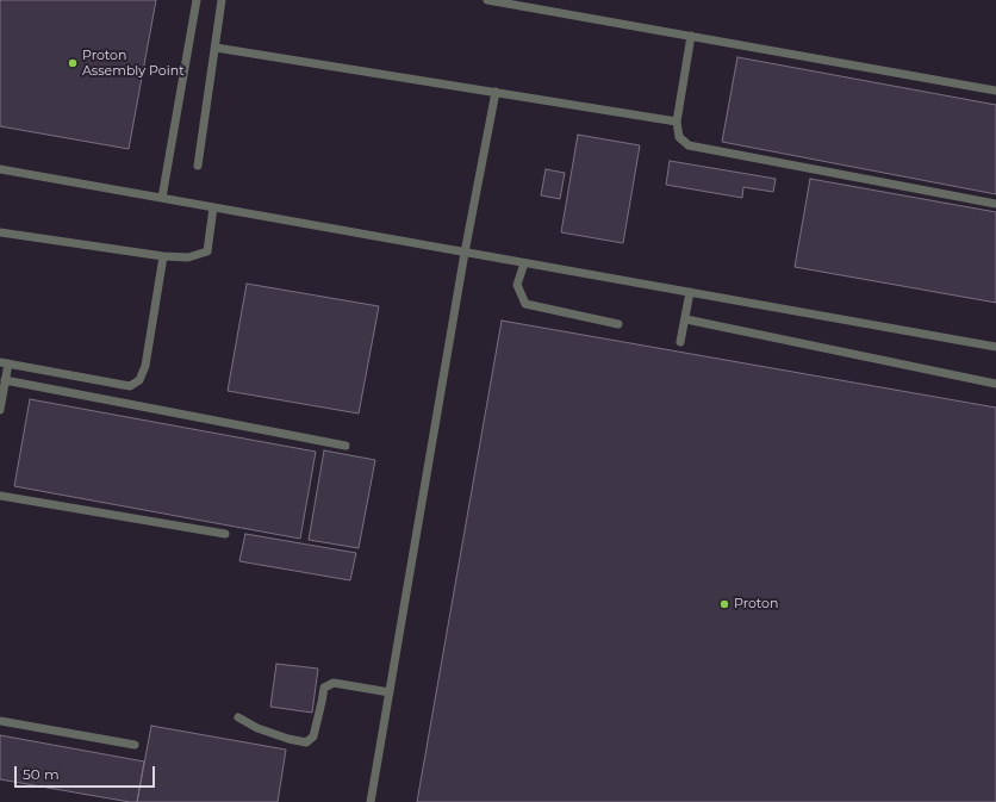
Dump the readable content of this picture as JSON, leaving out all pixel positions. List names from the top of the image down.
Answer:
{
  "places": ["Proton Assembly Point", "Proton"],
  "scale_bar": "50 m"
}
